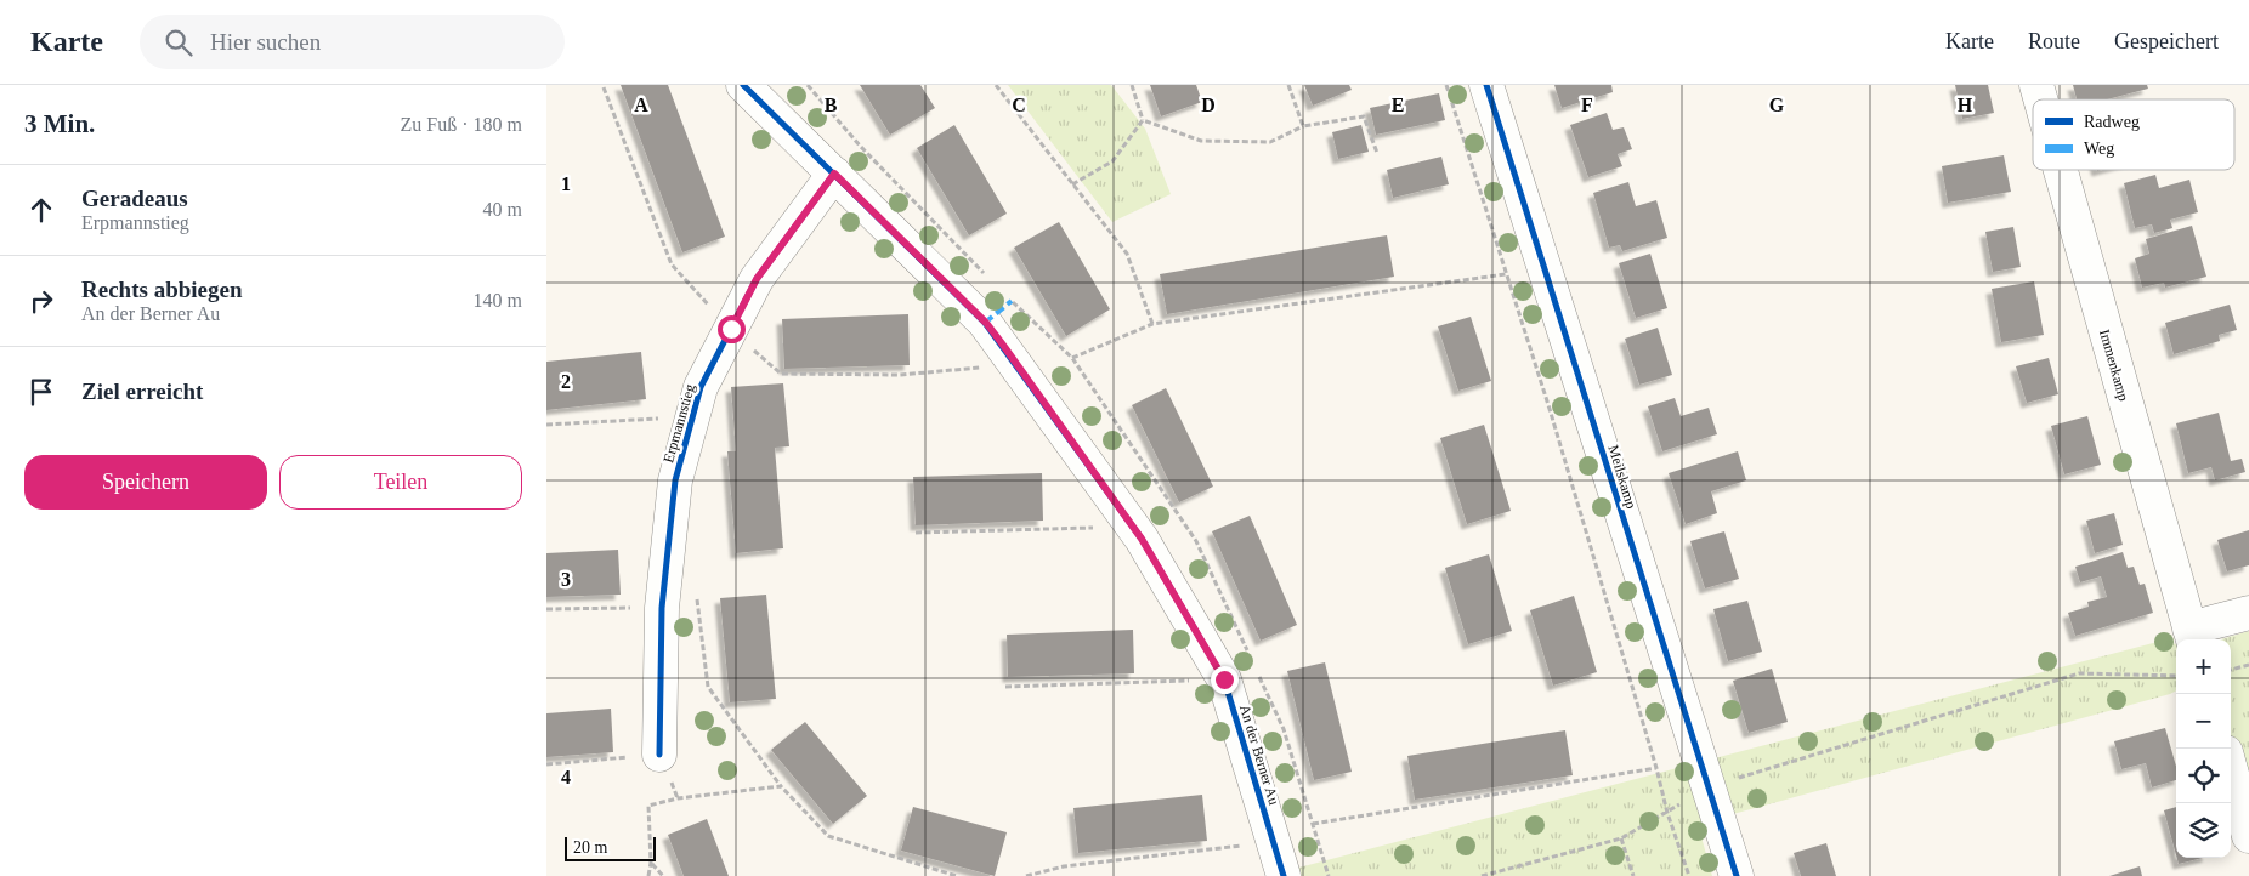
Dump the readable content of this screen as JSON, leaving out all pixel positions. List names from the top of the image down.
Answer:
{
  "streets": {
    "street": [
      "Immenkamp",
      "Erpmannstieg",
      "Meilskamp",
      "An der Berner Au"
    ]
  },
  "crossings": [
    ["Erpmannstieg", "An der Berner Au"]
  ],
  "legend": ["Radweg", "Weg"],
  "scale_bar": "20 m",
  "page": {
    "header": "Karte",
    "search": "Hier suchen",
    "nav": ["Karte", "Route", "Gespeichert"],
    "heading": ["3 Min.", "Zu Fuß · 180 m"],
    "list": [
      ["Geradeaus", "Erpmannstieg", "40 m"],
      ["Rechts abbiegen", "An der Berner Au", "140 m"],
      "Ziel erreicht"
    ],
    "buttons": ["Speichern", "Teilen"],
    "map_buttons": ["+", "−"],
    "scale": "20 m"
  },
  "grid": {
    "columns": [
      "A",
      "B",
      "C",
      "D",
      "E",
      "F",
      "G",
      "H"
    ],
    "rows": [
      "1",
      "2",
      "3",
      "4"
    ]
  }
}
